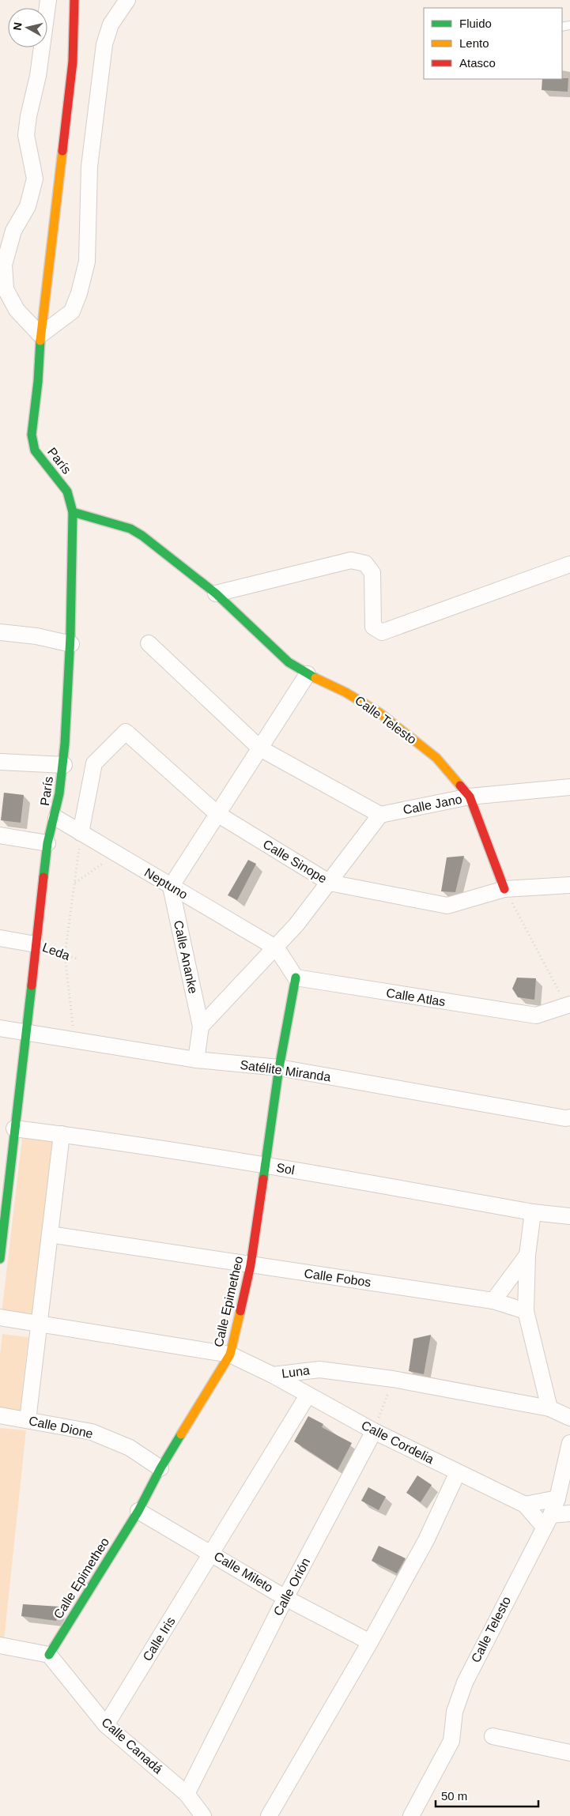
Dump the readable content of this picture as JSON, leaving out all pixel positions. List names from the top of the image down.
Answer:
{
  "streets": {
    "street": [
      "París",
      "Calle Telesto",
      "Calle Jano",
      "Calle Sinope",
      "Neptuno",
      "Calle Ananke",
      "Calle Atlas",
      "Satélite Miranda",
      "Sol",
      "Calle Fobos",
      "Calle Epimetheo",
      "Luna",
      "Calle Dione",
      "Calle Cordelia",
      "Calle Mileto",
      "Calle Orión",
      "Calle Iris",
      "Calle Canadá"
    ],
    "path": ["Leda"]
  },
  "crossings": [
    ["París", "Calle Telesto"],
    ["París", "Neptuno"],
    ["París", "Leda"],
    ["París", "Satélite Miranda"],
    ["París", "Sol"],
    ["Calle Telesto", "Calle Jano"],
    ["Calle Telesto", "Calle Sinope"],
    ["Calle Telesto", "Calle Cordelia"],
    ["Calle Sinope", "Neptuno"],
    ["Neptuno", "Calle Ananke"],
    ["Calle Atlas", "Calle Epimetheo"],
    ["Satélite Miranda", "Calle Epimetheo"],
    ["Sol", "Calle Epimetheo"],
    ["Calle Fobos", "Calle Epimetheo"],
    ["Calle Epimetheo", "Luna"],
    ["Calle Epimetheo", "Calle Dione"],
    ["Calle Epimetheo", "Calle Mileto"],
    ["Calle Epimetheo", "Calle Canadá"],
    ["Luna", "Calle Cordelia"],
    ["Calle Cordelia", "Calle Orión"],
    ["Calle Cordelia", "Calle Iris"],
    ["Calle Mileto", "Calle Orión"],
    ["Calle Mileto", "Calle Iris"],
    ["Calle Orión", "Calle Canadá"],
    ["Calle Iris", "Calle Canadá"]
  ],
  "legend": ["Fluido", "Lento", "Atasco"],
  "scale_bar": "50 m",
  "north": "left"
}
